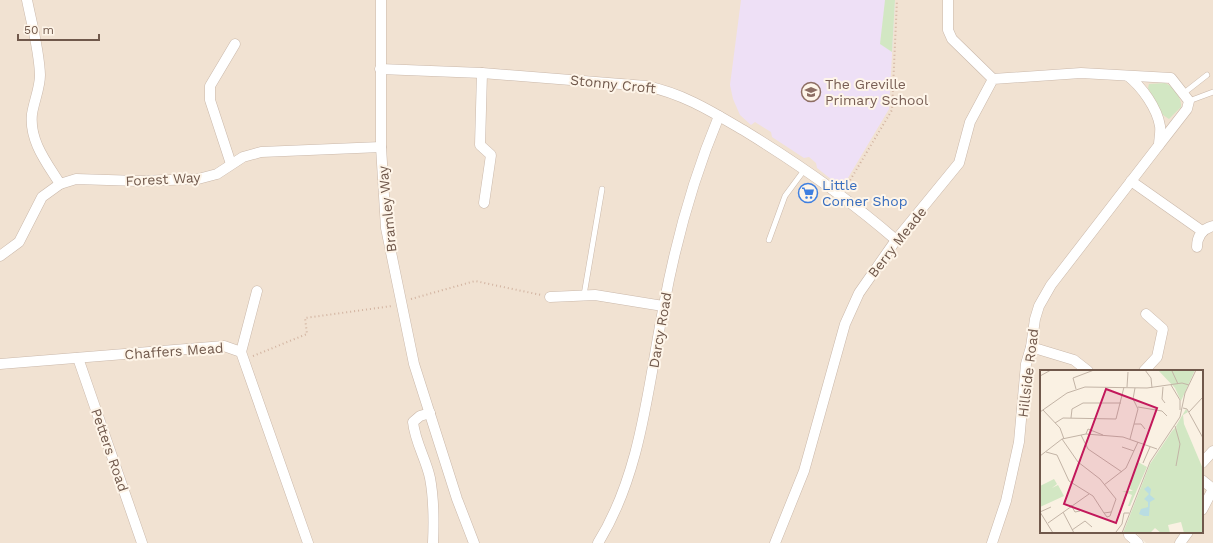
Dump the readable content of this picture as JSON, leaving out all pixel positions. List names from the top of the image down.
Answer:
{
  "streets": {
    "street": [
      "Stonny Croft",
      "Forest Way",
      "Bramley Way",
      "Berry Meade",
      "Darcy Road",
      "Chaffers Mead",
      "Hillside Road",
      "Petters Road"
    ]
  },
  "crossings": [
    ["Stonny Croft", "Bramley Way"],
    ["Stonny Croft", "Berry Meade"],
    ["Stonny Croft", "Darcy Road"],
    ["Forest Way", "Bramley Way"],
    ["Chaffers Mead", "Petters Road"]
  ],
  "places": {
    "school or university": ["The Greville Primary School"],
    "supermarket": ["Little Corner Shop"]
  },
  "scale_bar": "50 m"
}
